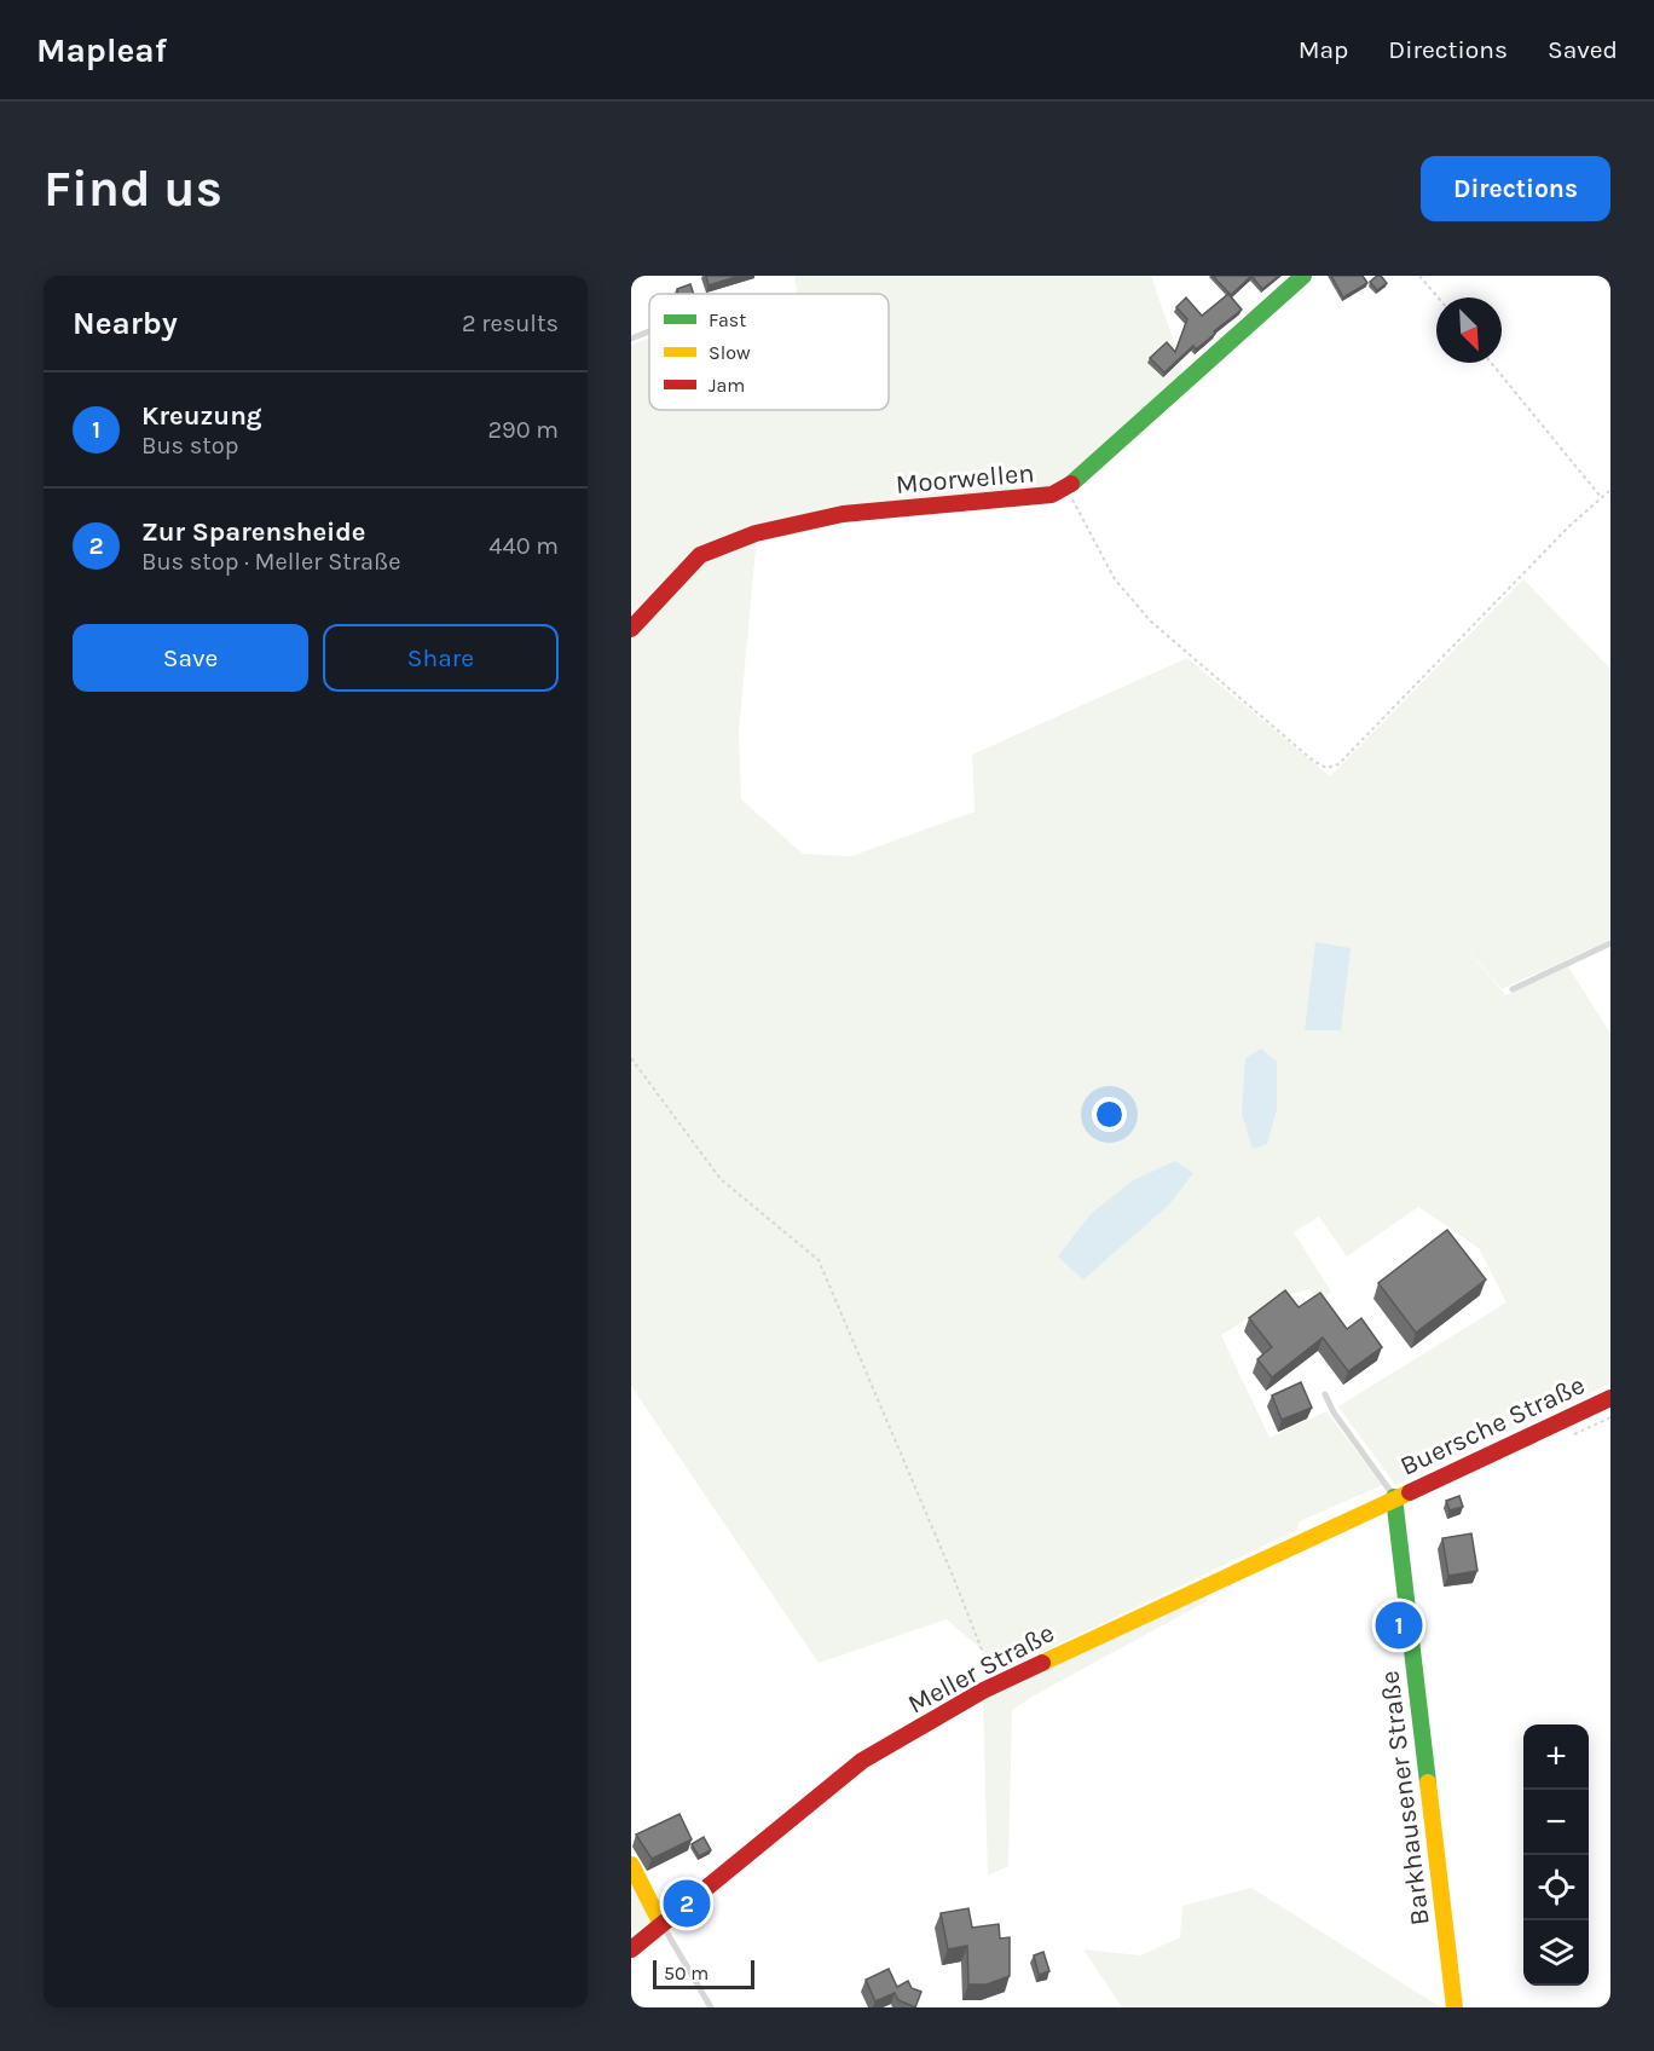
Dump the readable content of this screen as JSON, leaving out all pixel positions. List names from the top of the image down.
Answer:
{
  "streets": {
    "main road": [
      "Moorwellen",
      "Buersche Straße",
      "Meller Straße",
      "Barkhausener Straße"
    ]
  },
  "crossings": [
    ["Buersche Straße", "Meller Straße"],
    ["Buersche Straße", "Barkhausener Straße"],
    ["Meller Straße", "Barkhausener Straße"]
  ],
  "legend": ["Fast", "Slow", "Jam"],
  "scale_bar": "50 m",
  "north": "bottom right",
  "page": {
    "header": "Mapleaf",
    "nav": ["Map", "Directions", "Saved"],
    "buttons": [
      "Directions",
      ["Save", "Share"]
    ],
    "title": "Find us",
    "heading": ["Nearby", "2 results"],
    "list": [
      {
        "mark": "1",
        "name": "Kreuzung",
        "note": "Bus stop",
        "value": "290 m"
      },
      {
        "mark": "2",
        "name": "Zur Sparensheide",
        "note": "Bus stop · Meller Straße",
        "value": "440 m"
      }
    ],
    "pins": ["1", "2"],
    "map_buttons": ["+", "−"],
    "scale": "50 m"
  }
}
